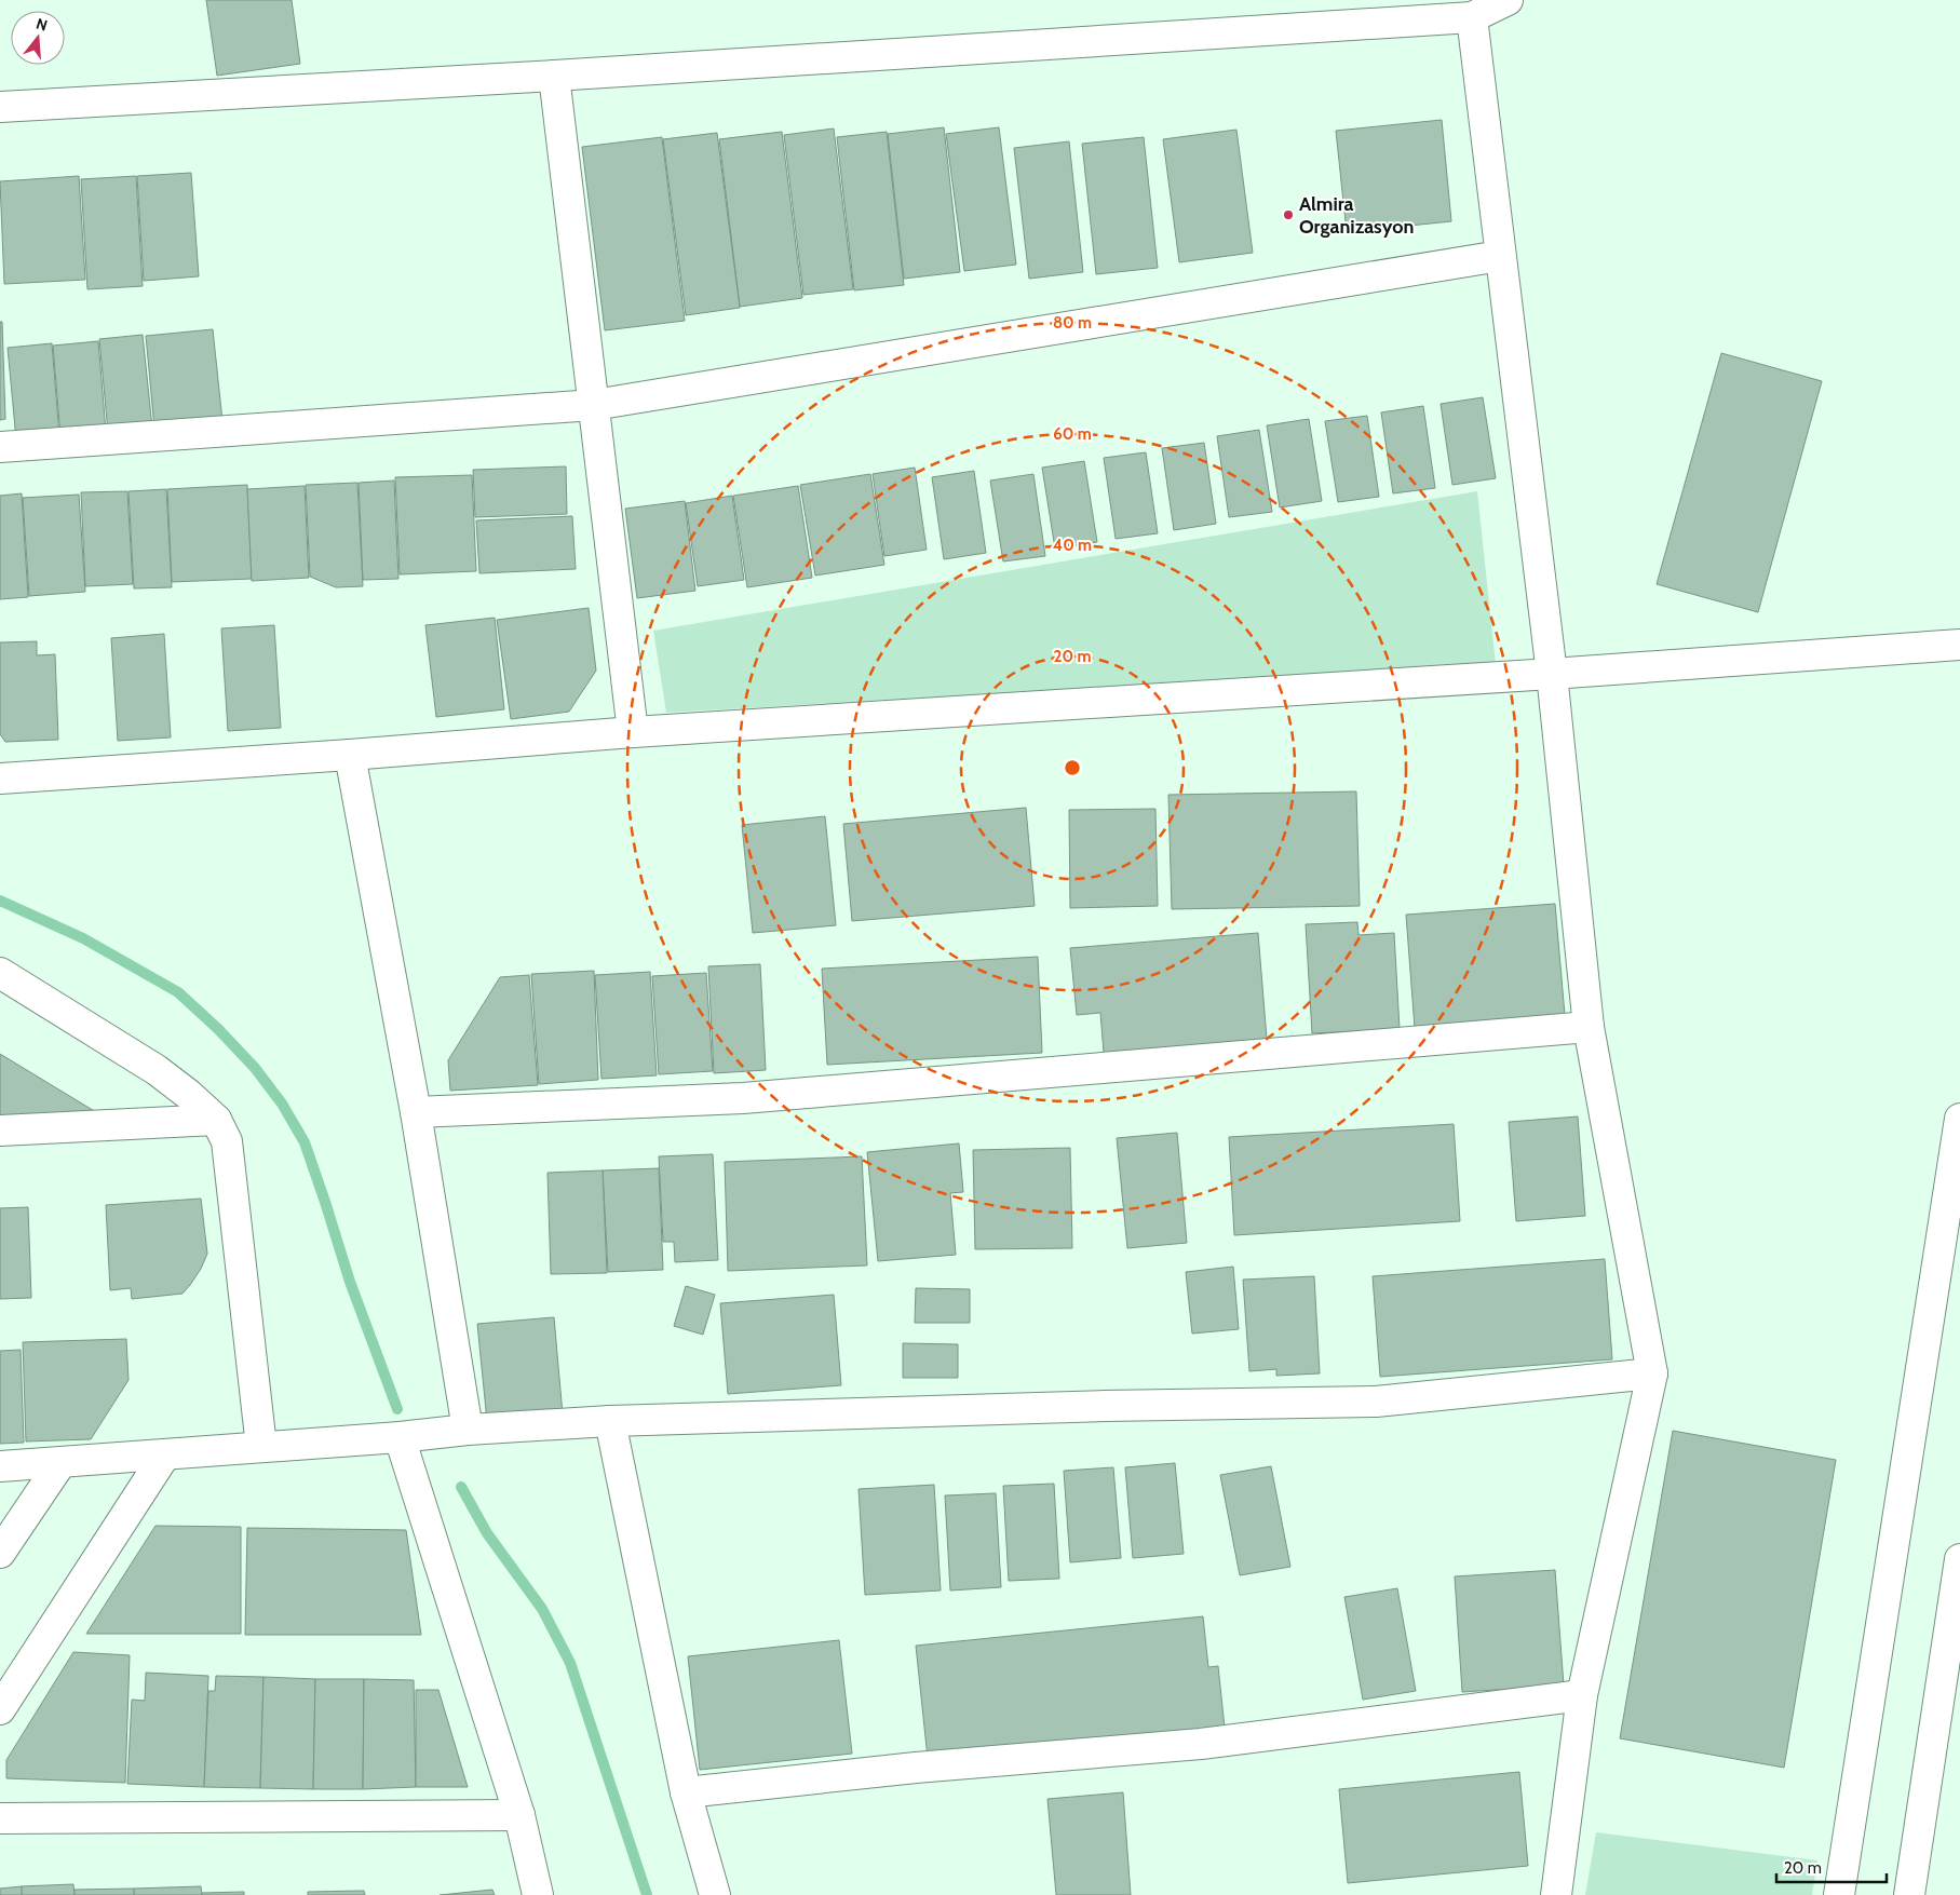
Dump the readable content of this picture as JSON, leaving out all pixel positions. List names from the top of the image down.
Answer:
{
  "places": ["Almira Organizasyon"],
  "scale_bar": "20 m",
  "north": "top",
  "rings": [
    "80 m",
    "60 m",
    "40 m",
    "20 m"
  ]
}
